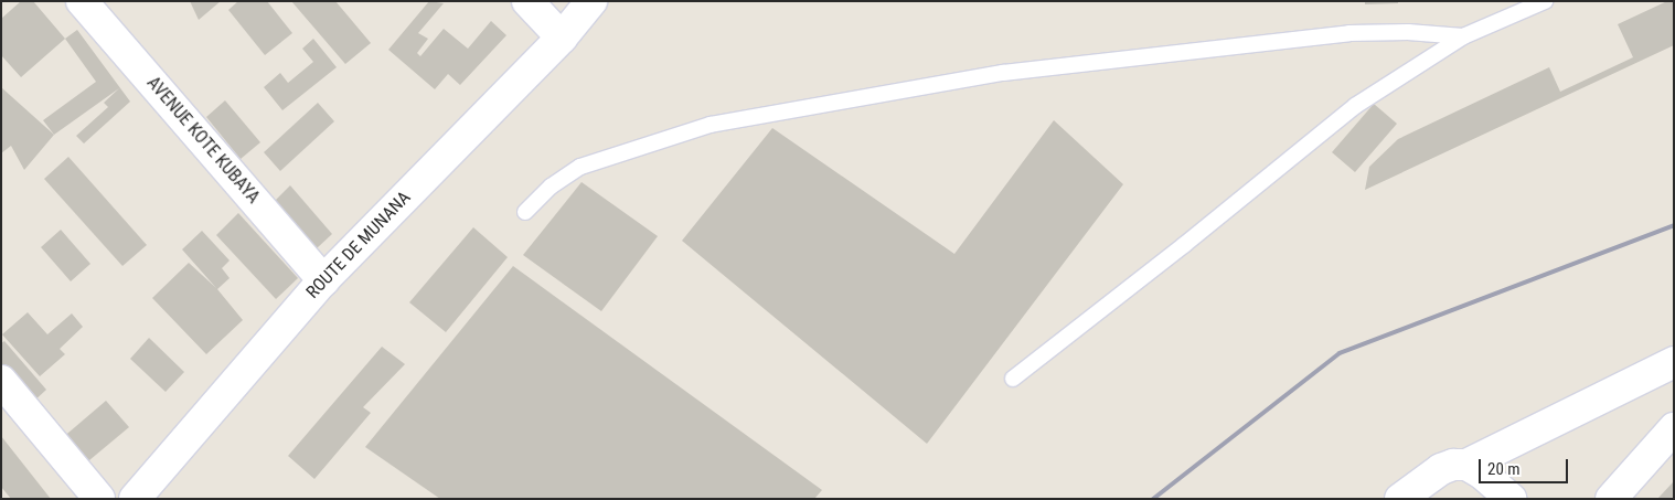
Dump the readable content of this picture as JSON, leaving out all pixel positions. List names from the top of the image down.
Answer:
{
  "streets": {
    "street": ["AVENUE KOTE KUBAYA", "ROUTE DE MUNANA"]
  },
  "crossings": [
    ["AVENUE KOTE KUBAYA", "ROUTE DE MUNANA"]
  ],
  "scale_bar": "20 m"
}
